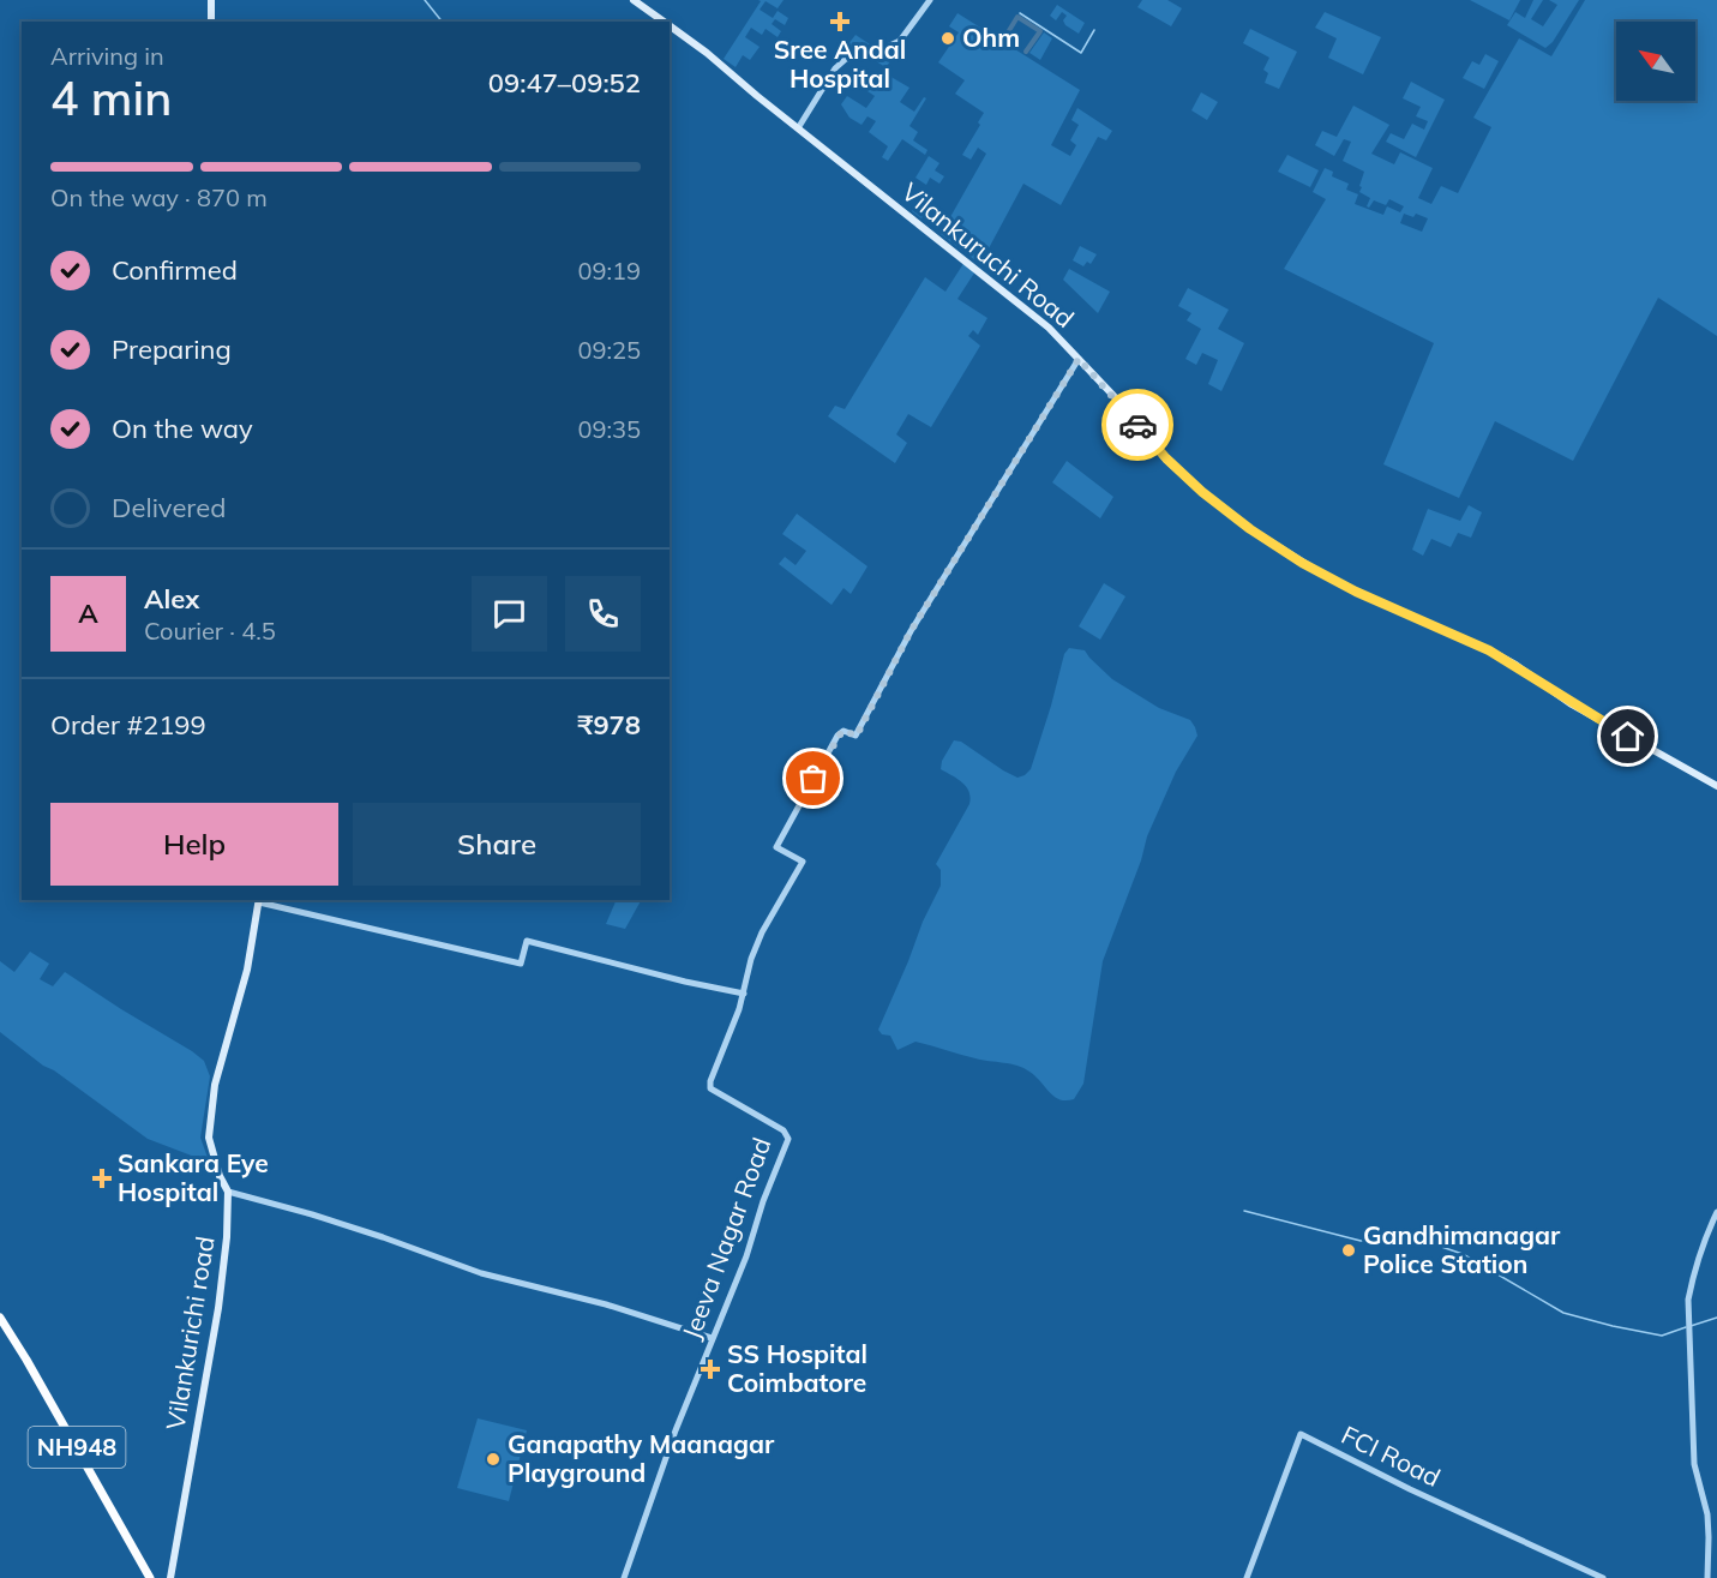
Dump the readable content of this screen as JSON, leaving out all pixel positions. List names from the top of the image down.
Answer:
{
  "streets": {
    "highway": ["NH948"],
    "main road": ["Vilankuruchi Road", "Vilankurichi road"],
    "street": ["Jeeva Nagar Road", "FCI Road"]
  },
  "crossings": [
    ["Vilankuruchi Road", "Jeeva Nagar Road"]
  ],
  "places": {
    "health": ["Sree Andal Hospital", "Sankara Eye Hospital", "SS Hospital Coimbatore"],
    "other": ["Ohm", "Gandhimanagar Police Station", "Ganapathy Maanagar Playground"]
  },
  "north": "top left",
  "page": {
    "heading": ["4 min", "Arriving in", "09:47–09:52"],
    "panel": [
      "Alex",
      "Courier · 4.5",
      "Order #2199",
      "₹978"
    ],
    "bar": "On the way · 870 m",
    "list": [
      ["Confirmed", "09:19"],
      ["Preparing", "09:25"],
      ["On the way", "09:35"],
      "Delivered"
    ],
    "round": "A",
    "buttons": ["Help", "Share"]
  }
}
